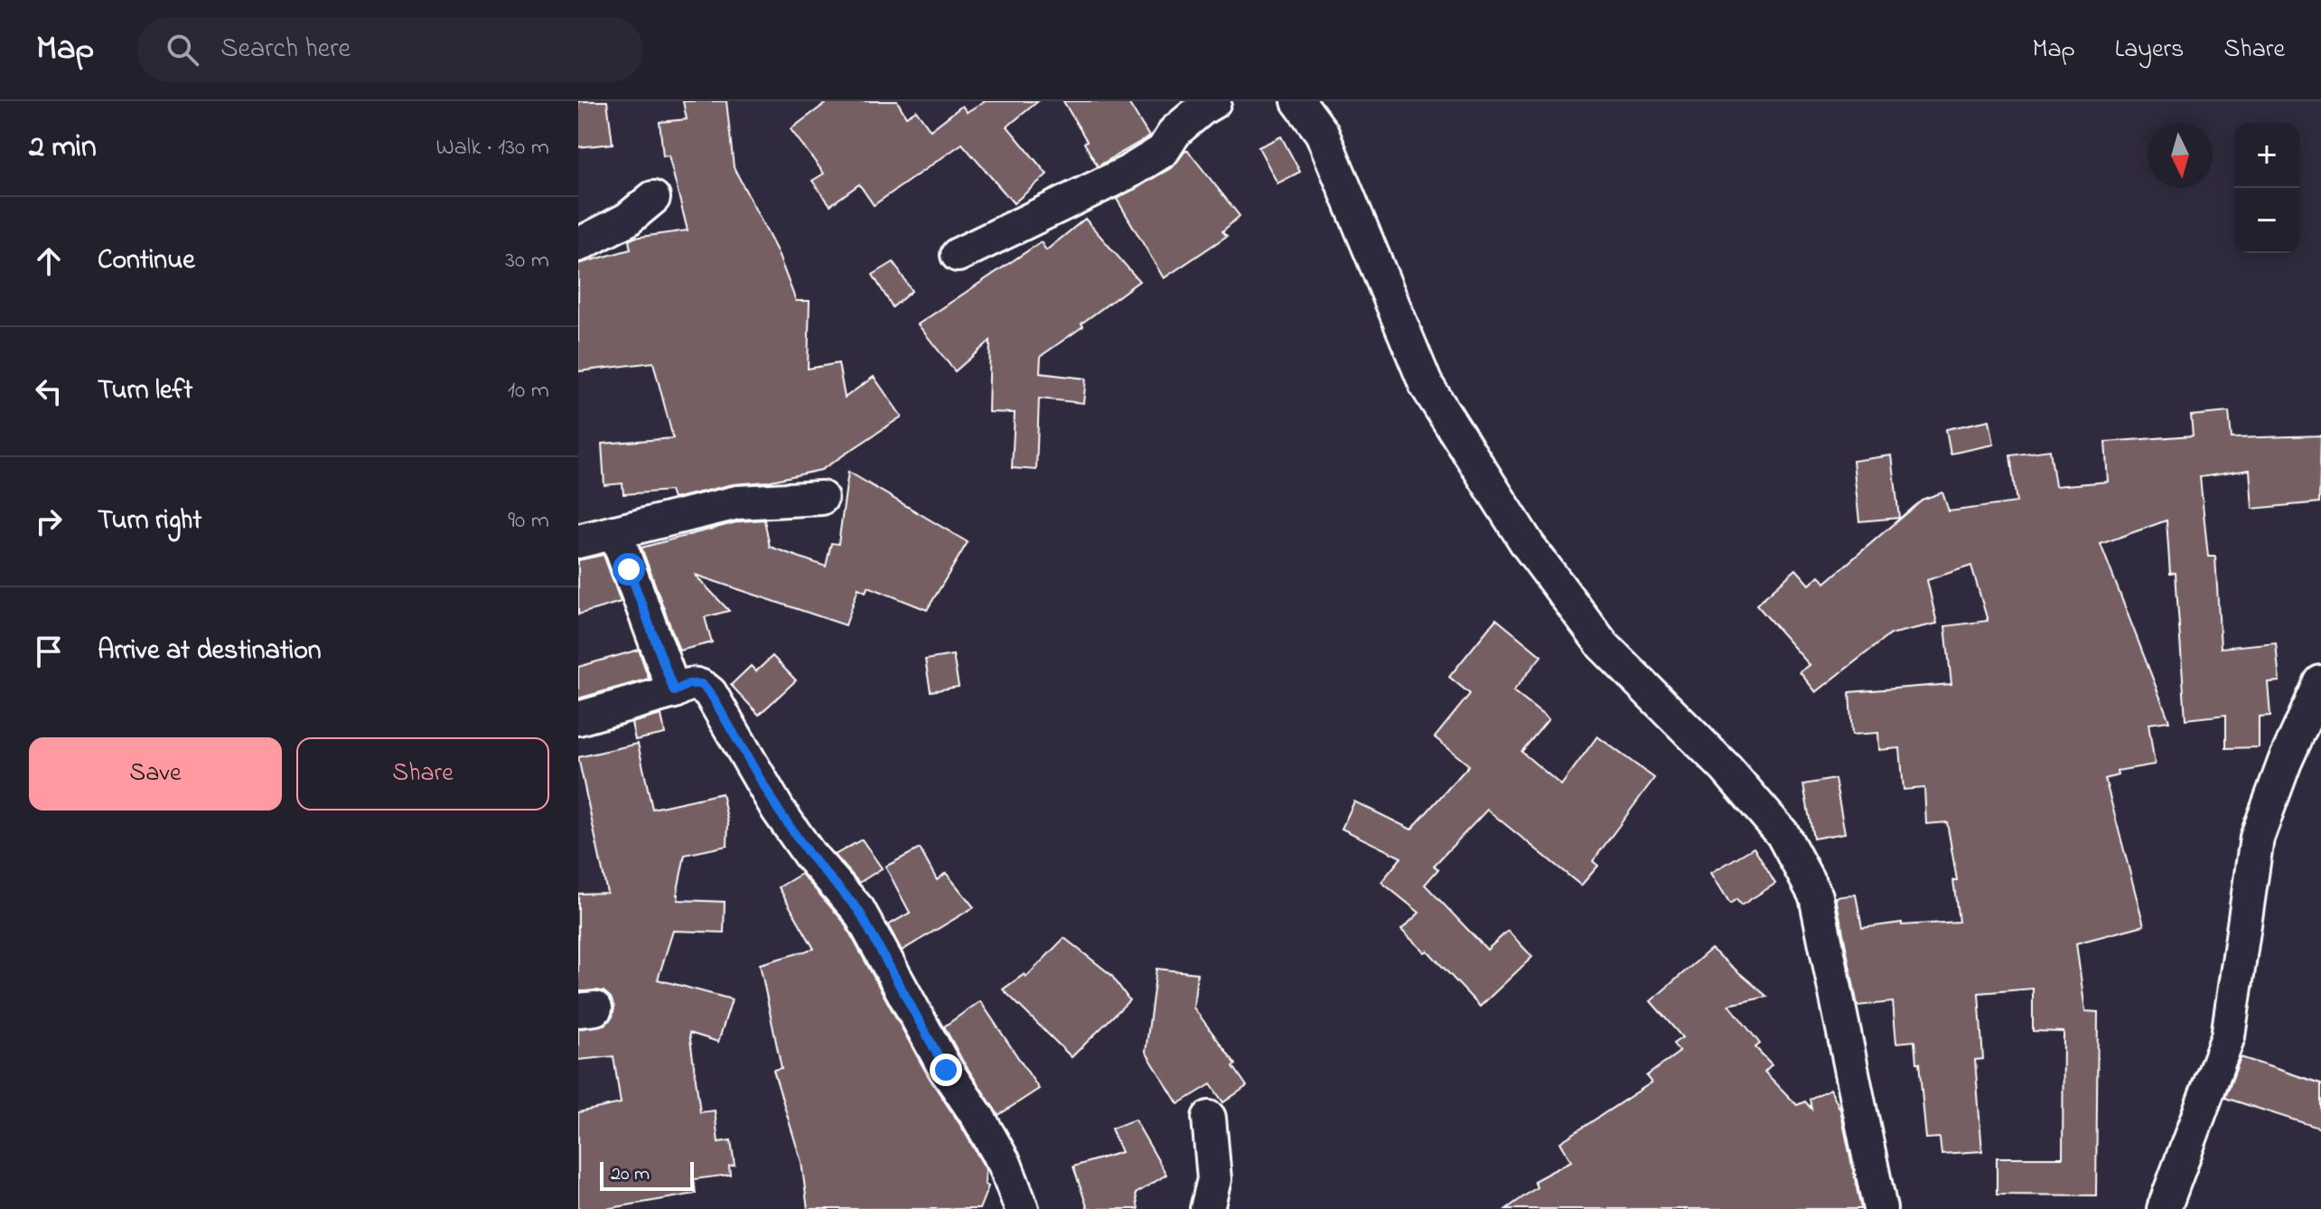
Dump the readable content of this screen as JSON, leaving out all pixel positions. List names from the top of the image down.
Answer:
{
  "scale_bar": "20 m",
  "north": "bottom",
  "page": {
    "header": "Map",
    "search": "Search here",
    "nav": ["Map", "Layers", "Share"],
    "heading": ["2 min", "Walk · 130 m"],
    "map_buttons": ["+", "−"],
    "list": [
      ["Continue", "30 m"],
      ["Turn left", "10 m"],
      ["Turn right", "90 m"],
      "Arrive at destination"
    ],
    "buttons": ["Save", "Share"],
    "scale": "20 m"
  }
}
